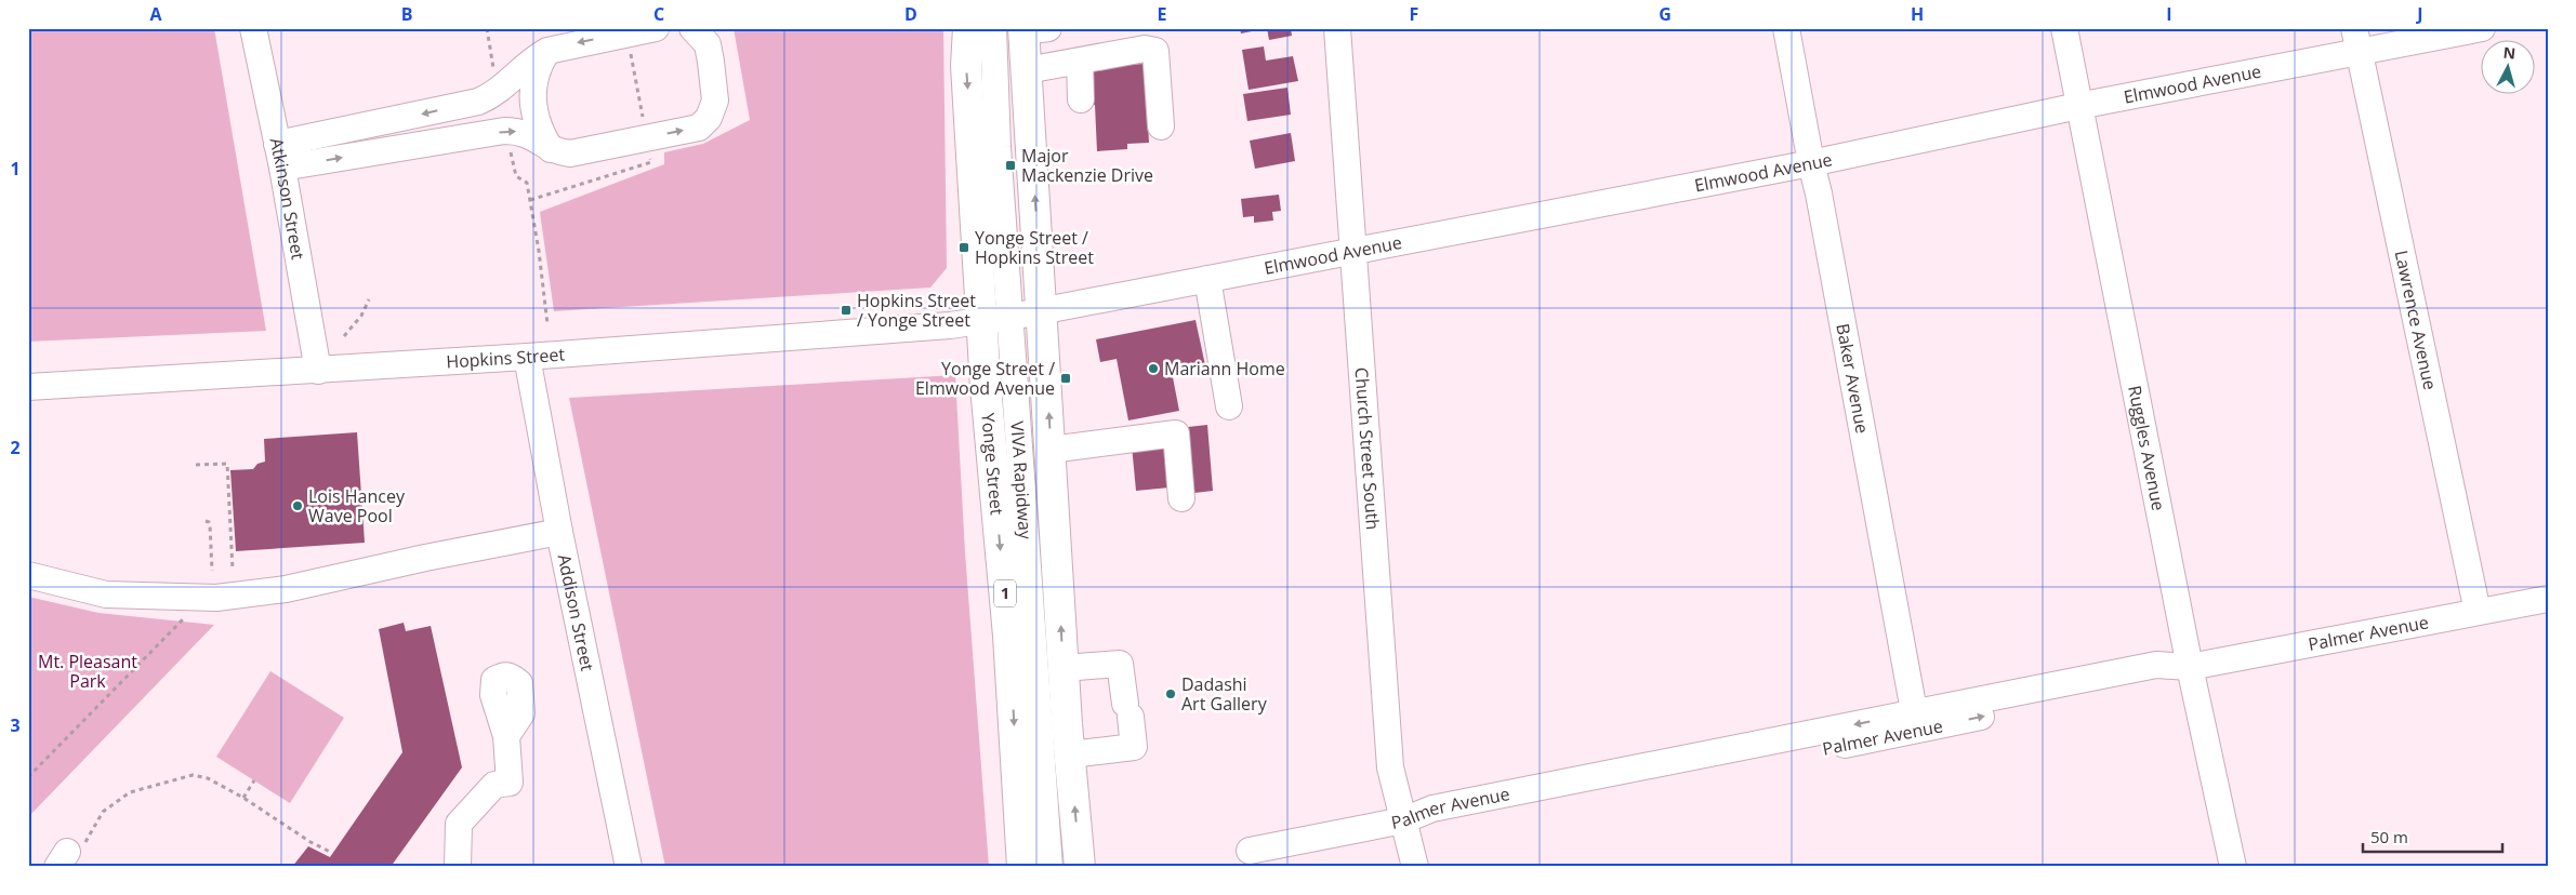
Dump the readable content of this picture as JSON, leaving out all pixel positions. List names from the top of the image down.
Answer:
{
  "streets": {
    "main road": ["Yonge Street", "1"],
    "street": [
      "Elmwood Avenue",
      "Atkinson Street",
      "Lawrence Avenue",
      "Hopkins Street",
      "Baker Avenue",
      "Ruggles Avenue",
      "Church Street South",
      "VIVA Rapidway",
      "Addison Street",
      "Palmer Avenue"
    ]
  },
  "crossings": [
    ["Elmwood Avenue", "Lawrence Avenue"],
    ["Elmwood Avenue", "Hopkins Street"],
    ["Elmwood Avenue", "Baker Avenue"],
    ["Elmwood Avenue", "Ruggles Avenue"],
    ["Elmwood Avenue", "Church Street South"],
    ["Atkinson Street", "Hopkins Street"],
    ["Lawrence Avenue", "Palmer Avenue"],
    ["Hopkins Street", "Yonge Street"],
    ["Hopkins Street", "VIVA Rapidway"],
    ["Hopkins Street", "Addison Street"],
    ["Baker Avenue", "Palmer Avenue"],
    ["Ruggles Avenue", "Palmer Avenue"],
    ["Church Street South", "Palmer Avenue"],
    ["Yonge Street", "VIVA Rapidway"]
  ],
  "parks": ["Mt. Pleasant Park"],
  "places": {
    "transit": [
      "Major Mackenzie Drive",
      "Yonge Street / Hopkins Street",
      "Hopkins Street / Yonge Street",
      "Yonge Street / Elmwood Avenue"
    ],
    "other": ["Mariann Home", "Lois Hancey Wave Pool", "Dadashi Art Gallery"]
  },
  "scale_bar": "50 m",
  "north": "top",
  "grid": {
    "columns": [
      "A",
      "B",
      "C",
      "D",
      "E",
      "F",
      "G",
      "H",
      "I",
      "J"
    ],
    "rows": ["1", "2", "3"]
  }
}
